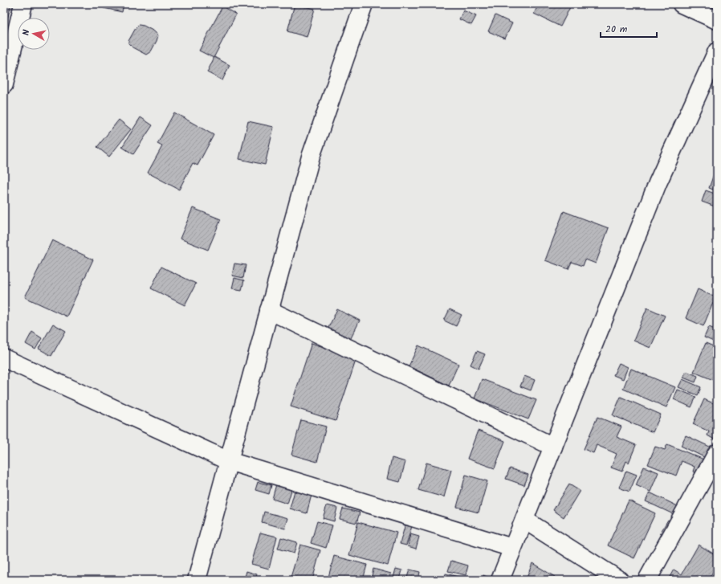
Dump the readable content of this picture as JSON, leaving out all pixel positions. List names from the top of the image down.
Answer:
{
  "scale_bar": "20 m",
  "north": "left"
}
